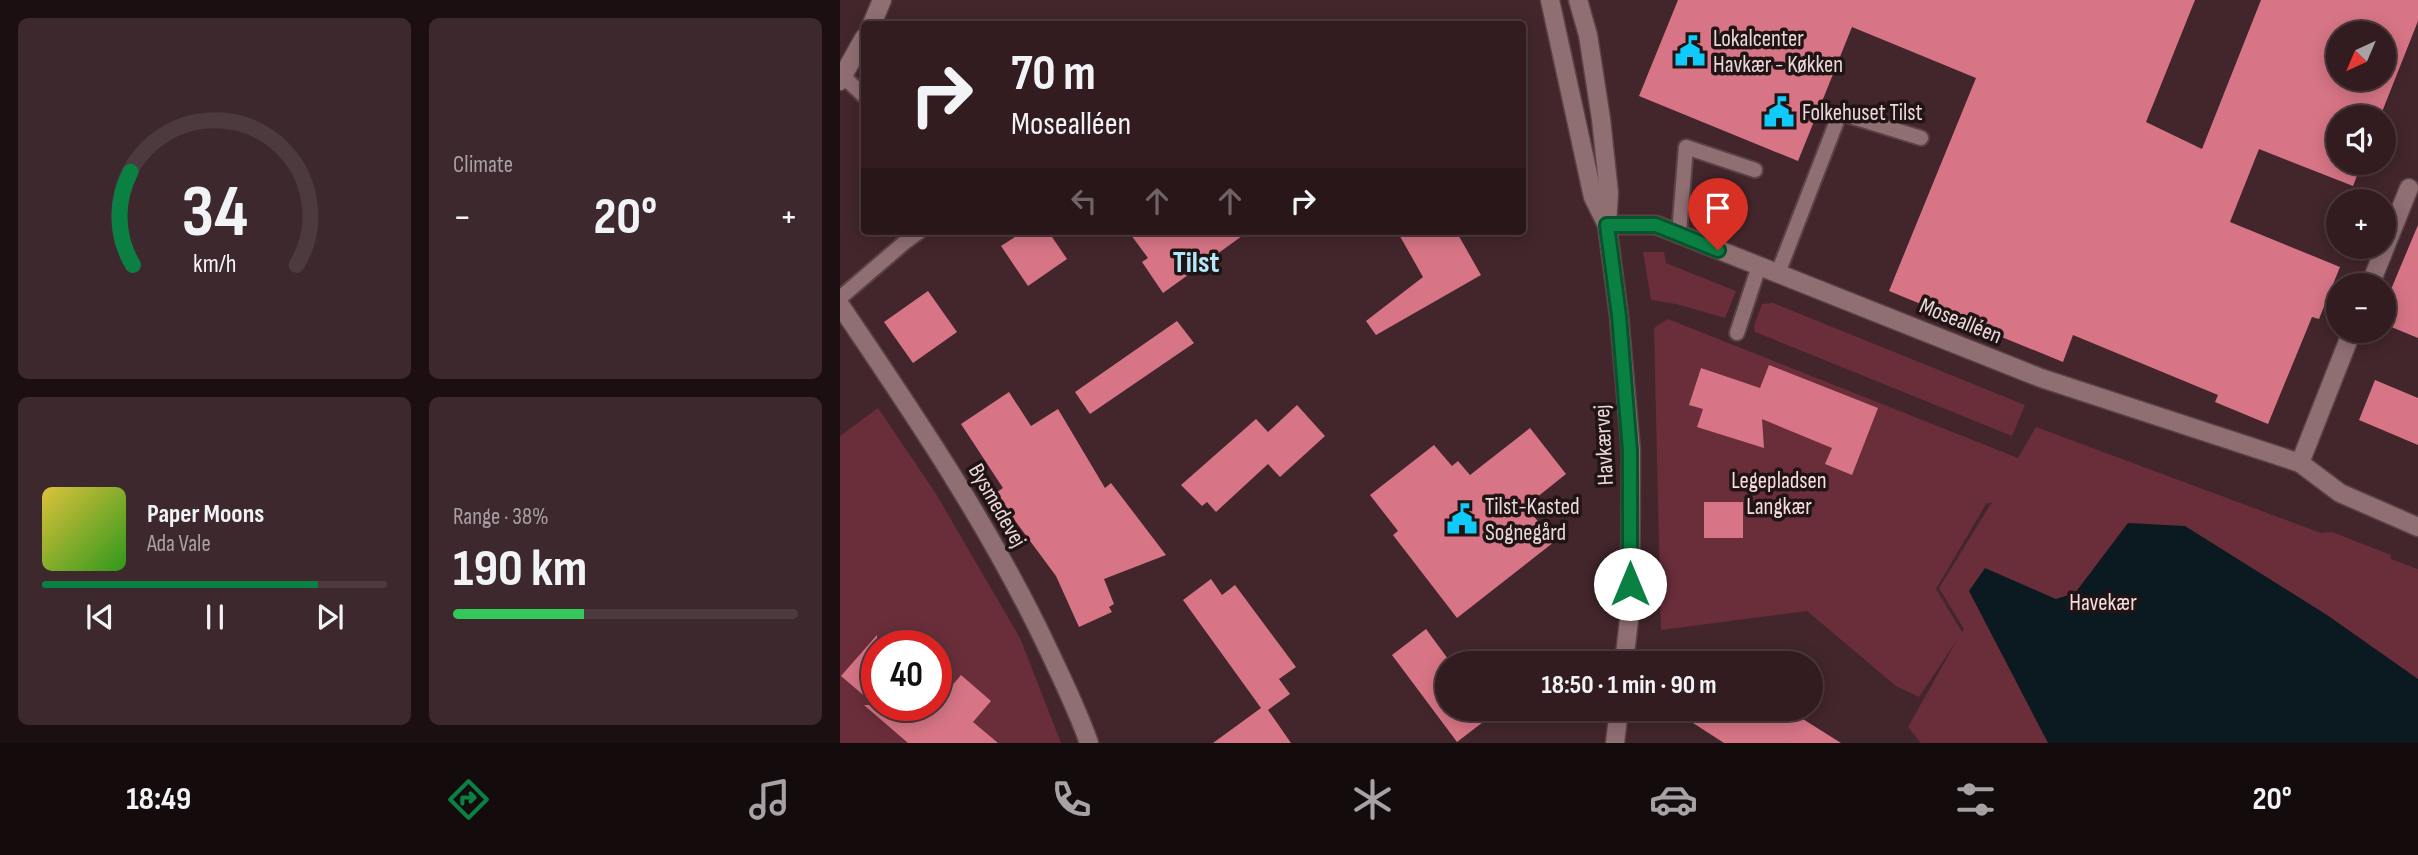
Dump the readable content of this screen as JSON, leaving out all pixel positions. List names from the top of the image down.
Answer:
{
  "streets": {
    "street": ["Mosealléen", "Havkærvej", "Bysmedevej"]
  },
  "crossings": [
    ["Mosealléen", "Havkærvej"]
  ],
  "districts": ["Tilst"],
  "parks": ["Legepladsen Langkær", "Havekær"],
  "places": {
    "public building": ["Lokalcenter Havkær - Køkken", "Folkehuset Tilst", "Tilst-Kasted Sognegård"]
  },
  "north": "bottom left",
  "page": {
    "tile": [
      "Climate",
      ["Range · 38%", "190 km"]
    ],
    "map_buttons": ["+", "−"],
    "turn": ["70 m", "Mosealléen"],
    "heat": ["−", "20°", "+"],
    "song": ["Paper Moons", "Ada Vale"],
    "limit": "40",
    "trip": "18:50 · 1 min · 90 m",
    "tabs": ["18:49", "20°"],
    "gauge": ["34", "km/h"]
  }
}
